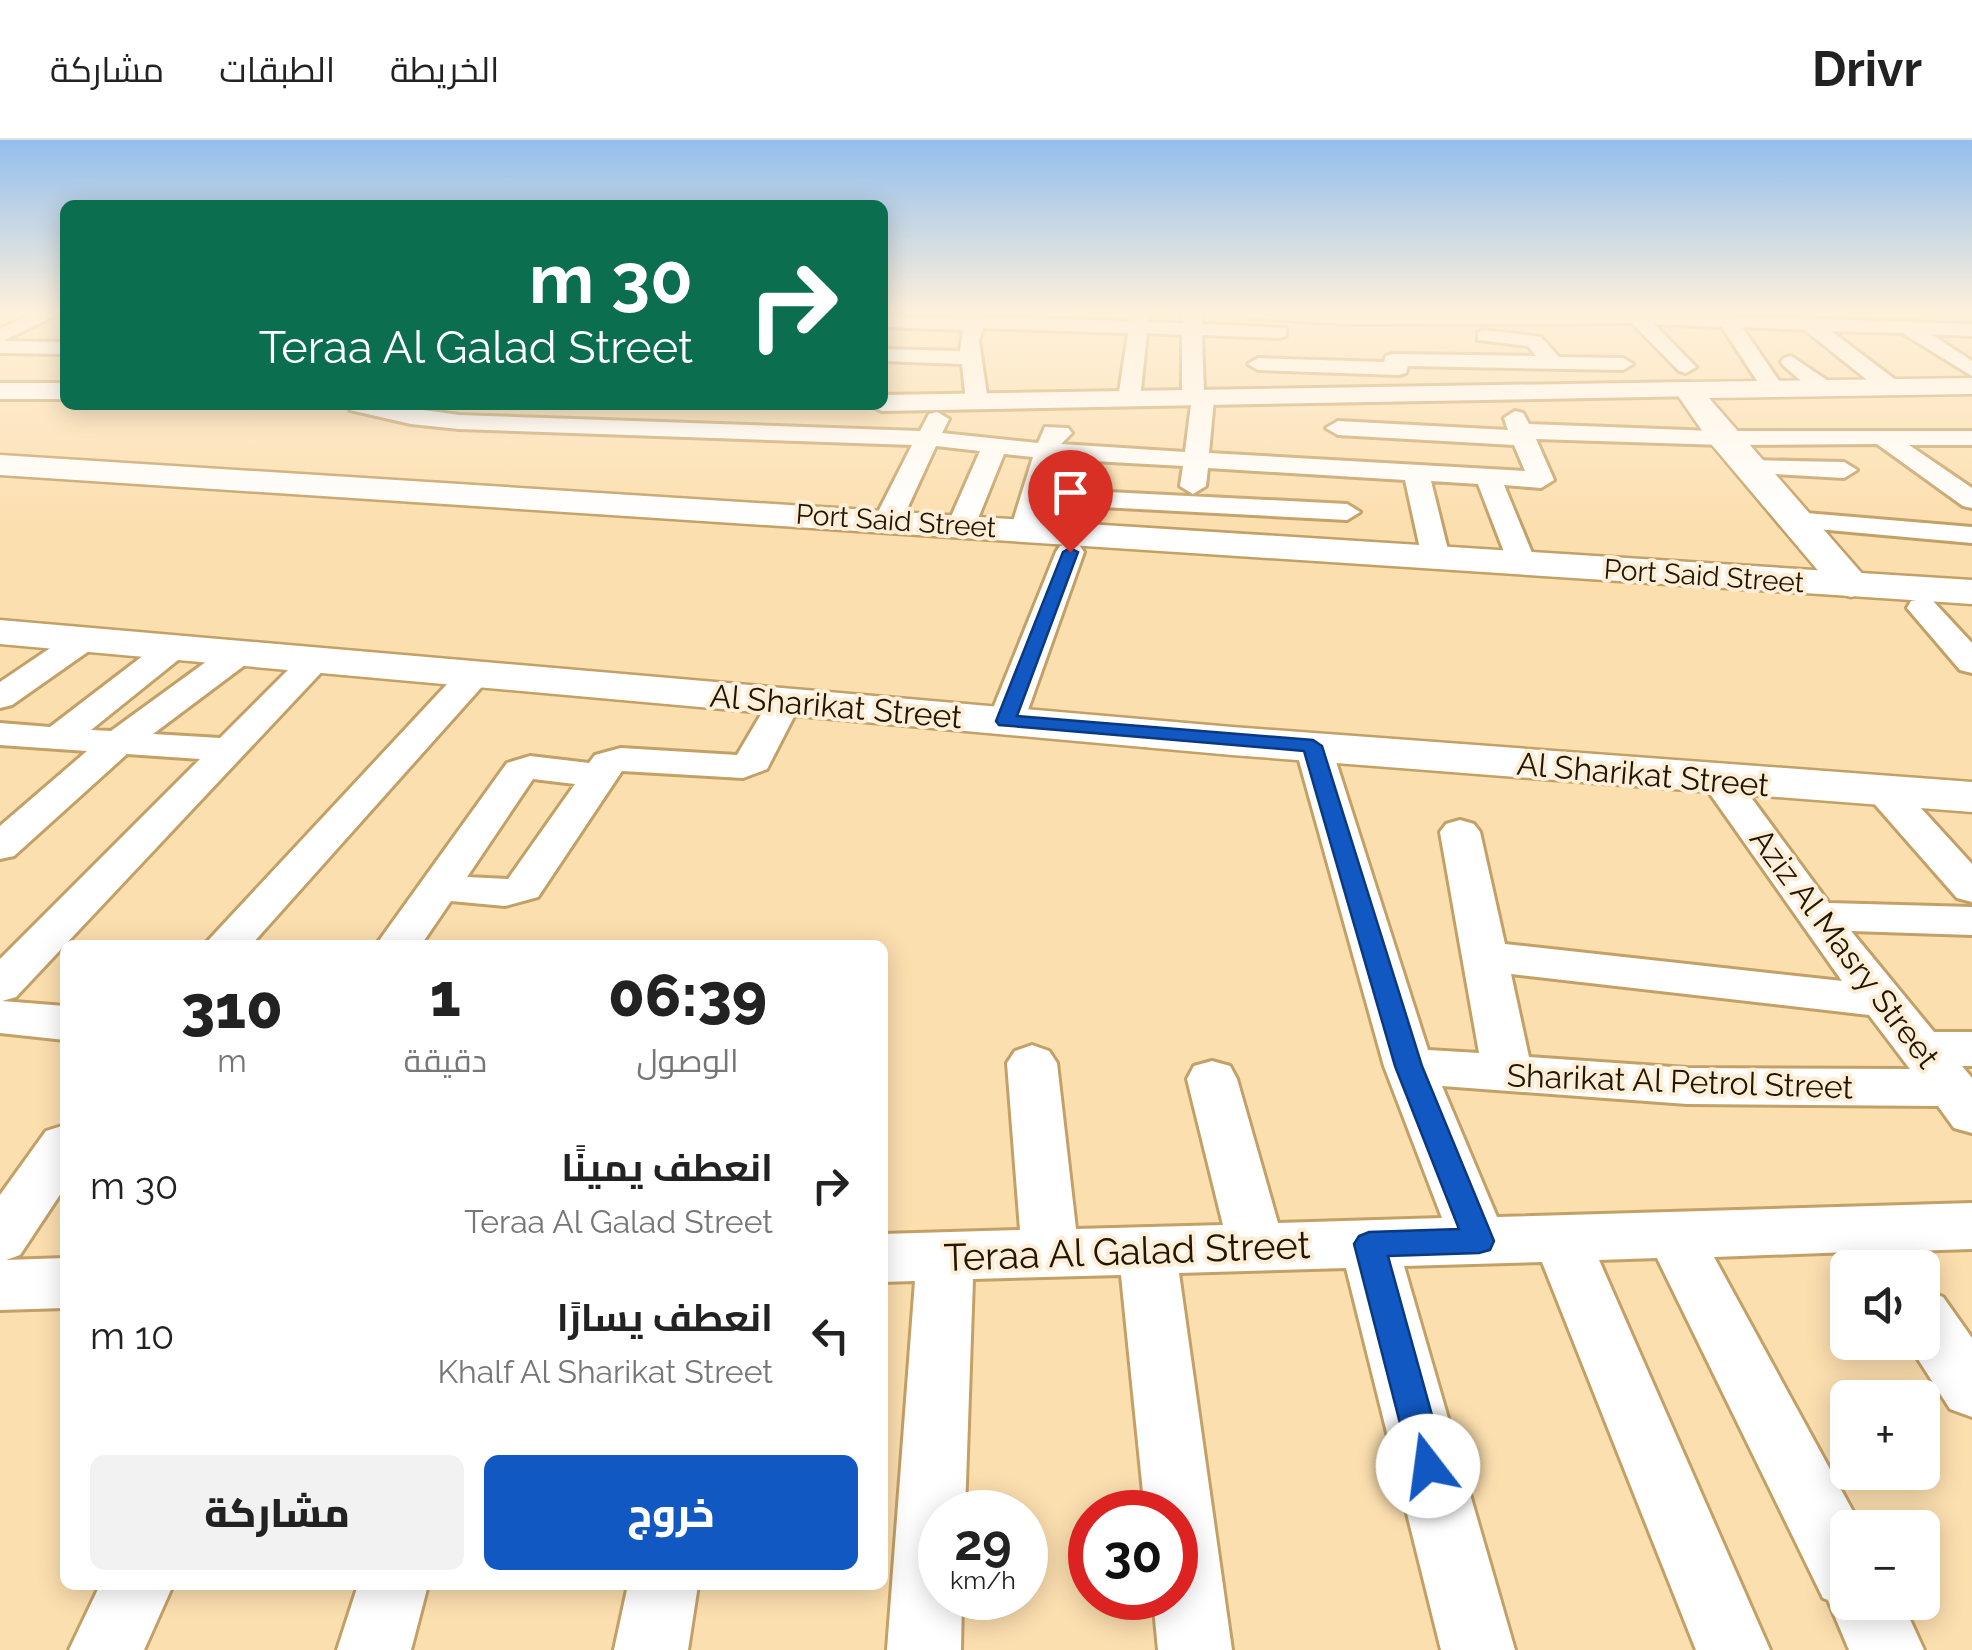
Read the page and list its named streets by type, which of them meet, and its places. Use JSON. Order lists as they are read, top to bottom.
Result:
{
  "streets": {
    "main road": ["Port Said Street", "Al Sharikat Street"],
    "street": ["Aziz Al Masry Street", "Sharikat Al Petrol Street", "Teraa Al Galad Street"]
  },
  "crossings": [
    ["Al Sharikat Street", "Aziz Al Masry Street"],
    ["Aziz Al Masry Street", "Sharikat Al Petrol Street"]
  ],
  "page": {
    "header": "Drivr",
    "nav": ["الخريطة", "الطبقات", "مشاركة"],
    "turn": ["30 m", "Teraa Al Galad Street"],
    "eta": [
      "06:39",
      "الوصول",
      "1",
      "دقيقة",
      "310",
      "m"
    ],
    "list": [
      {
        "name": "انعطف يمينًا",
        "note": "Teraa Al Galad Street",
        "value": "30 m"
      },
      {
        "name": "انعطف يسارًا",
        "note": "Khalf Al Sharikat Street",
        "value": "10 m"
      }
    ],
    "map_buttons": ["+", "−"],
    "buttons": ["خروج", "مشاركة"],
    "speed": "29 km/h",
    "limit": "30"
  }
}
